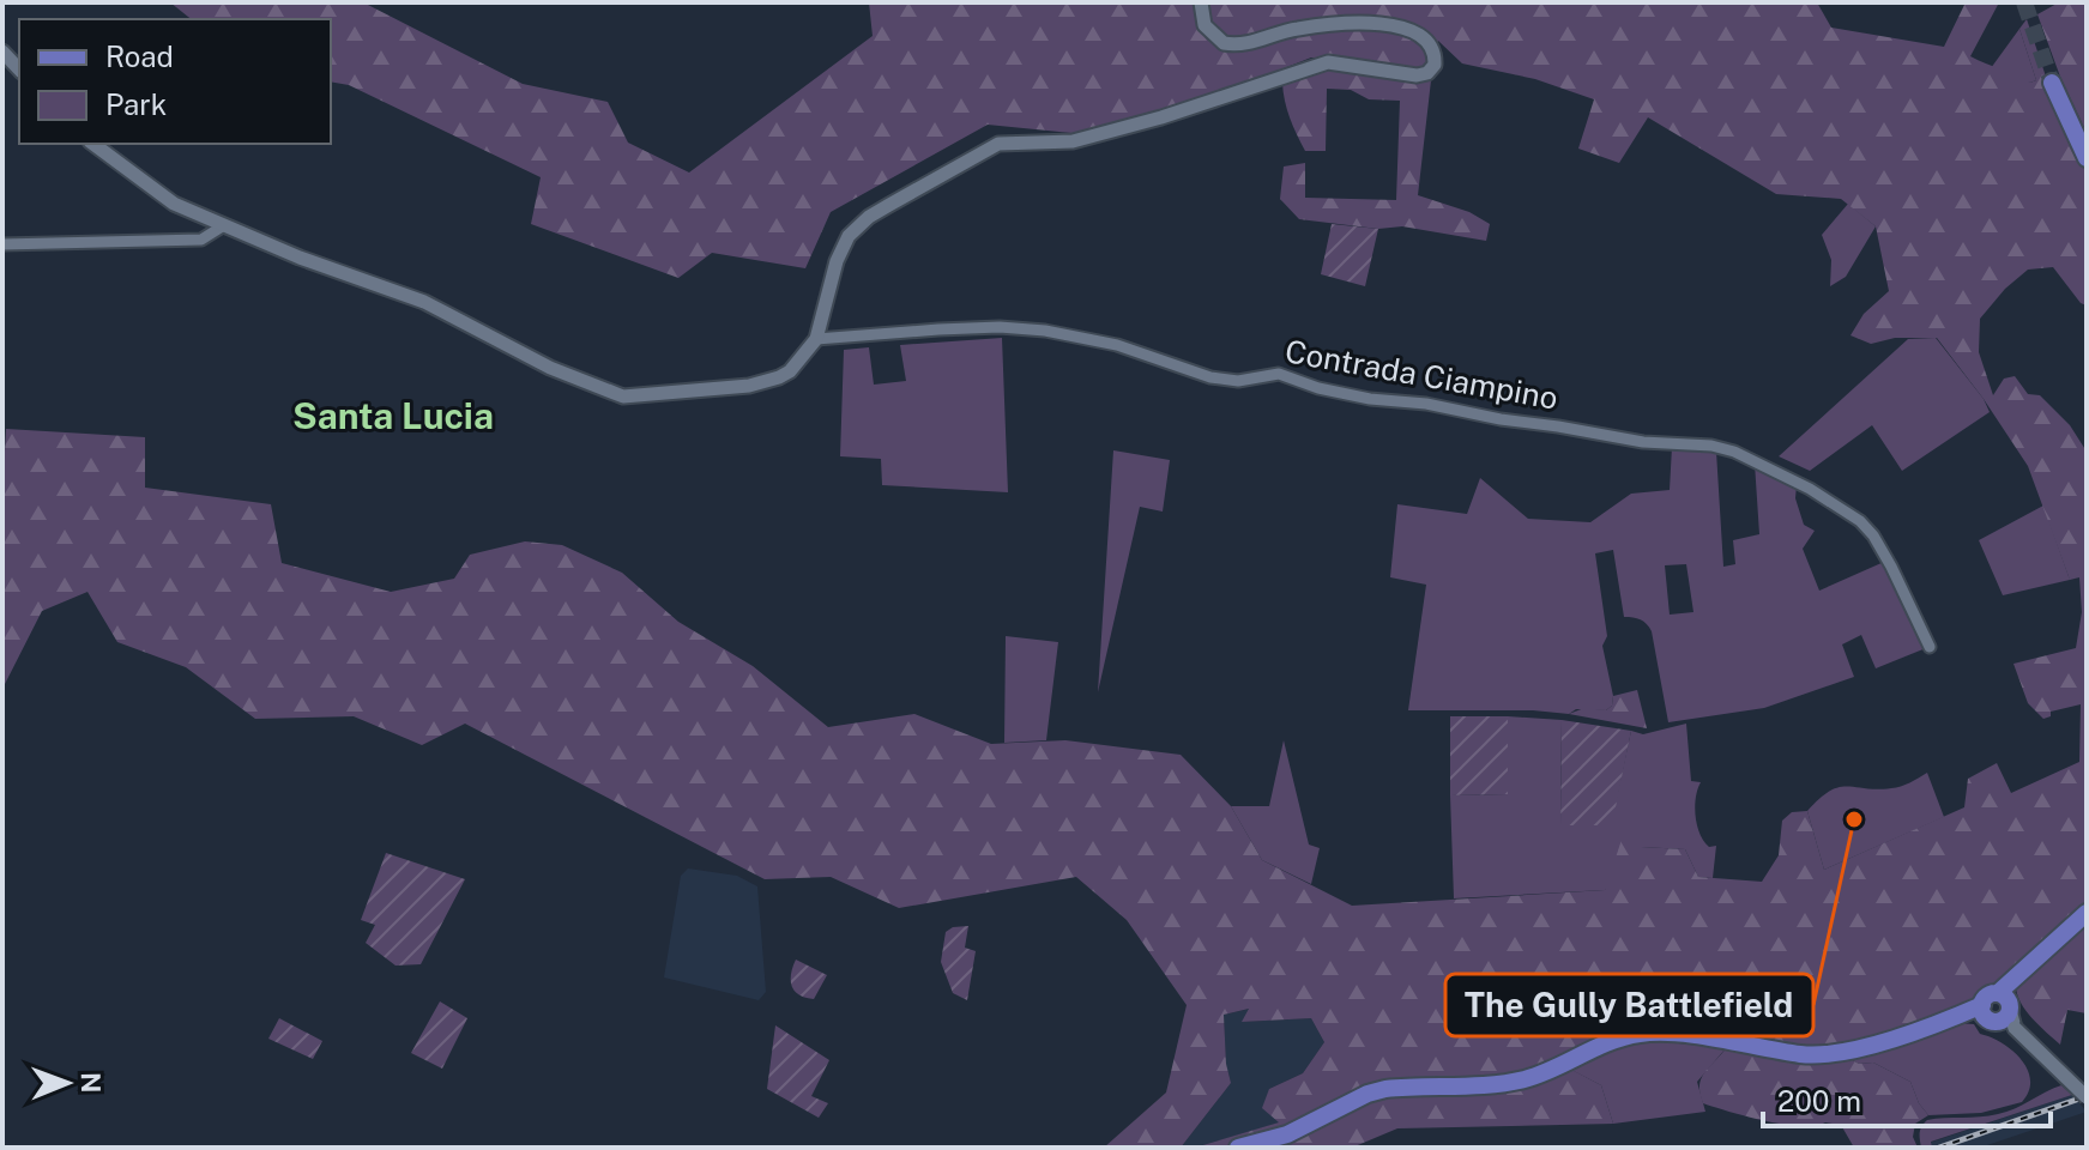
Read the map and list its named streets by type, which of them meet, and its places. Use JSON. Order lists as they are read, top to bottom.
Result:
{
  "streets": {
    "street": ["Contrada Ciampino"]
  },
  "districts": ["Santa Lucia"],
  "places": ["The Gully Battlefield"],
  "legend": ["Road", "Park"],
  "scale_bar": "200 m",
  "north": "right"
}
